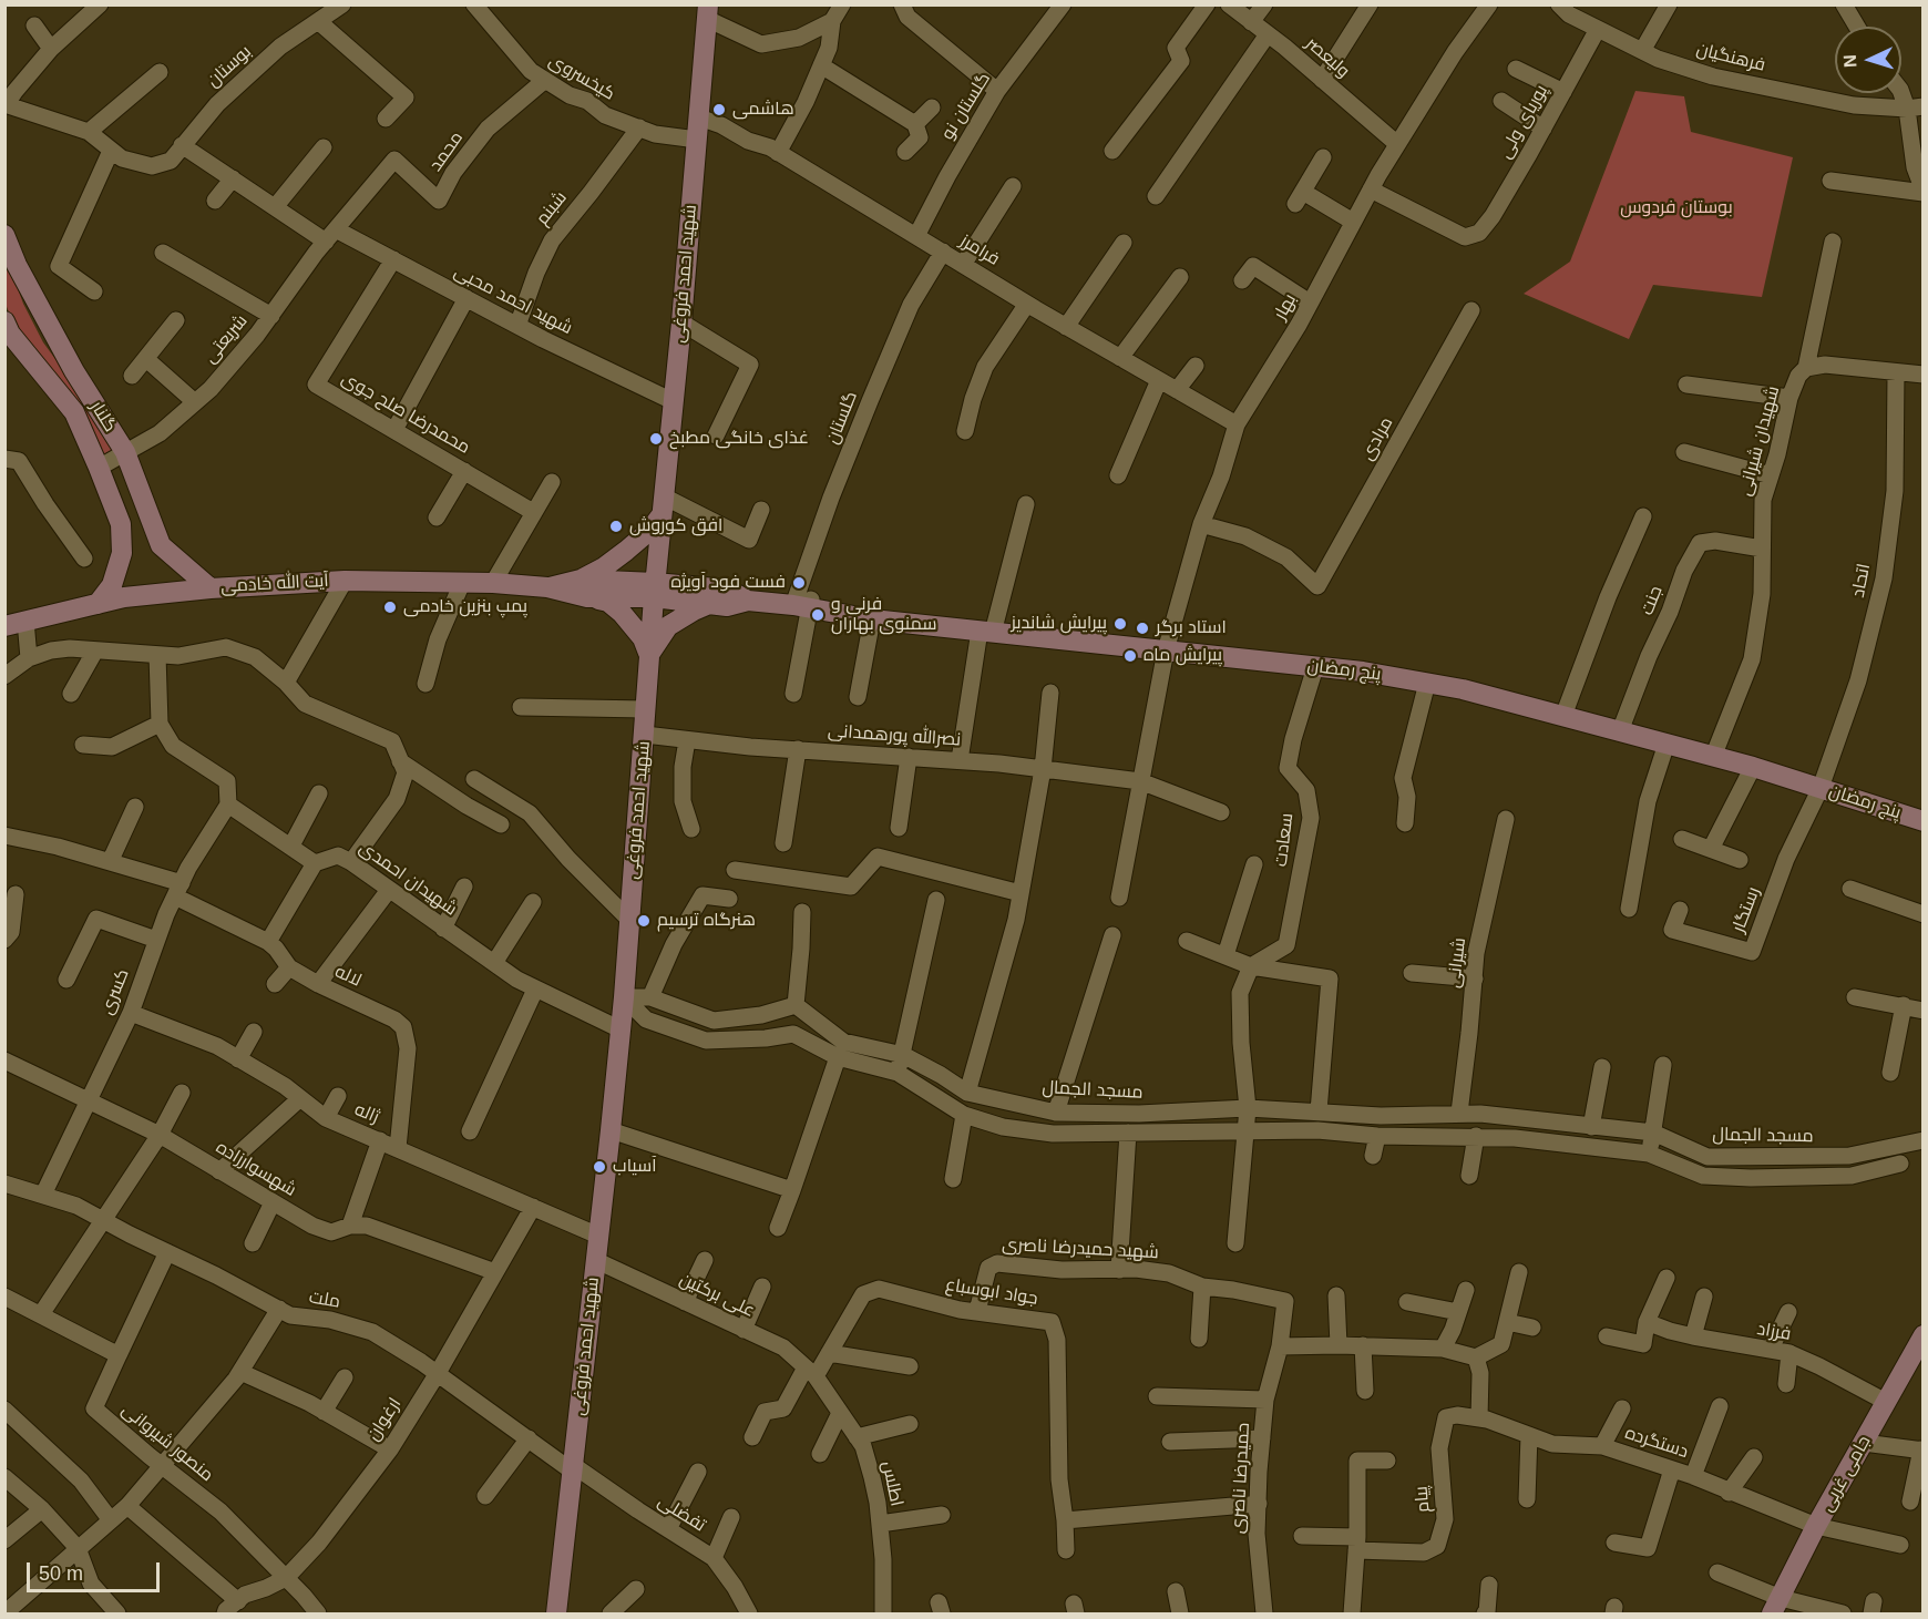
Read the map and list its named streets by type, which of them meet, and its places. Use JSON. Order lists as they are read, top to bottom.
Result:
{
  "streets": {
    "main road": [
      "شهید احمد فروغی",
      "گلنار",
      "آیت الله خادمی",
      "پنج رمضان",
      "جامی غربی"
    ],
    "street": [
      "ولیعصر",
      "فرهنگیان",
      "بوستان",
      "کیخسروی",
      "گلستان نو",
      "پوریای ولی",
      "محمد",
      "شبنم",
      "فرامرز",
      "شهید احمد محبی",
      "بهار",
      "شریعتی",
      "محمدرضا صلح جوی",
      "گلستان",
      "مرادی",
      "شهیدان شیرانی",
      "اتحاد",
      "جنت",
      "نصرالله پورهمدانی",
      "سعادت",
      "شهیدان احمدی",
      "رستگار",
      "شیرانی",
      "لاله",
      "کسری",
      "مسجد الجمال",
      "ژاله",
      "شهسوارزاده",
      "شهید حمیدرضا ناصری",
      "جواد ابوسباع",
      "علی برکتین",
      "ملت",
      "فرزاد",
      "ارغوان",
      "منصور شیروانی",
      "دستگرده",
      "حمیدرضا ناصری",
      "اطلس",
      "پیام",
      "تفضلی"
    ]
  },
  "crossings": [
    ["ولیعصر", "بهار"],
    ["فرهنگیان", "پوریای ولی"],
    ["بوستان", "شهید احمد محبی"],
    ["کیخسروی", "محمد"],
    ["کیخسروی", "شبنم"],
    ["کیخسروی", "شهید احمد فروغی"],
    ["گلستان نو", "فرامرز"],
    ["پوریای ولی", "بهار"],
    ["محمد", "شهید احمد محبی"],
    ["محمد", "شریعتی"],
    ["شبنم", "شهید احمد محبی"],
    ["فرامرز", "شهید احمد فروغی"],
    ["فرامرز", "بهار"],
    ["فرامرز", "گلستان"],
    ["شهید احمد فروغی", "شهید احمد محبی"],
    ["شهید احمد فروغی", "آیت الله خادمی"],
    ["شهید احمد فروغی", "پنج رمضان"],
    ["شهید احمد فروغی", "نصرالله پورهمدانی"],
    ["شهید احمد فروغی", "شهیدان احمدی"],
    ["شهید احمد فروغی", "ژاله"],
    ["شهید احمد فروغی", "علی برکتین"],
    ["شهید احمد فروغی", "ملت"],
    ["شهید احمد فروغی", "تفضلی"],
    ["شهید احمد محبی", "شریعتی"],
    ["شهید احمد محبی", "محمدرضا صلح جوی"],
    ["بهار", "مرادی"],
    ["بهار", "پنج رمضان"],
    ["بهار", "نصرالله پورهمدانی"],
    ["شریعتی", "گلنار"],
    ["گلنار", "آیت الله خادمی"],
    ["گلستان", "پنج رمضان"],
    ["شهیدان شیرانی", "جنت"],
    ["شهیدان شیرانی", "پنج رمضان"],
    ["اتحاد", "پنج رمضان"],
    ["اتحاد", "رستگار"],
    ["آیت الله خادمی", "پنج رمضان"],
    ["جنت", "پنج رمضان"],
    ["پنج رمضان", "سعادت"],
    ["پنج رمضان", "رستگار"],
    ["شیرانی", "مسجد الجمال"],
    ["لاله", "کسری"],
    ["لاله", "ژاله"],
    ["کسری", "ژاله"],
    ["کسری", "شهسوارزاده"],
    ["کسری", "ملت"],
    ["ژاله", "ارغوان"],
    ["شهسوارزاده", "ارغوان"],
    ["شهید حمیدرضا ناصری", "جواد ابوسباع"],
    ["شهید حمیدرضا ناصری", "حمیدرضا ناصری"],
    ["جواد ابوسباع", "علی برکتین"],
    ["جواد ابوسباع", "اطلس"],
    ["علی برکتین", "اطلس"],
    ["ملت", "ارغوان"],
    ["ملت", "تفضلی"],
    ["فرزاد", "جامی غربی"],
    ["ارغوان", "منصور شیروانی"],
    ["دستگرده", "جامی غربی"],
    ["دستگرده", "پیام"]
  ],
  "parks": ["بوستان فردوس"],
  "places": [
    "هاشمی",
    "غذای خانگی مطبخ",
    "افق کوروش",
    "فست فود آویژه",
    "پمپ بنزین خادمی",
    "فرنی و سمنوی بهاران",
    "پیرایش شاندیز",
    "استاد برگر",
    "پیرایش ماه",
    "هنرگاه ترسیم",
    "آسیاب"
  ],
  "scale_bar": "50 m",
  "north": "left"
}
